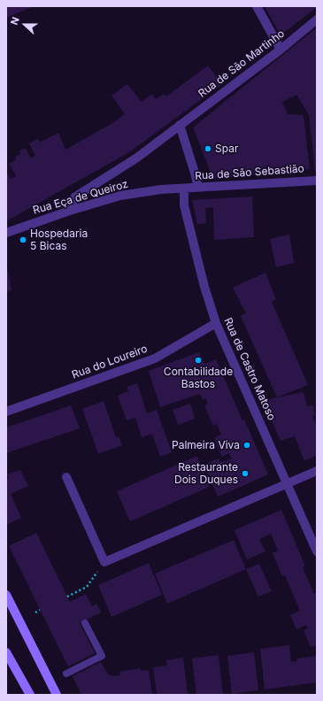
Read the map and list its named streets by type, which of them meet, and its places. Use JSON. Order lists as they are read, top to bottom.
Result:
{
  "streets": {
    "street": [
      "Rua de São Martinho",
      "Rua de São Sebastião",
      "Rua Eça de Queiroz",
      "Rua do Loureiro",
      "Rua de Castro Matoso"
    ]
  },
  "crossings": [
    ["Rua de São Martinho", "Rua Eça de Queiroz"],
    ["Rua de São Sebastião", "Rua Eça de Queiroz"],
    ["Rua de São Sebastião", "Rua de Castro Matoso"],
    ["Rua Eça de Queiroz", "Rua de Castro Matoso"],
    ["Rua do Loureiro", "Rua de Castro Matoso"]
  ],
  "places": [
    "Spar",
    "Hospedaria 5 Bicas",
    "Contabilidade Bastos",
    "Palmeira Viva",
    "Restaurante Dois Duques"
  ],
  "north": "left"
}
